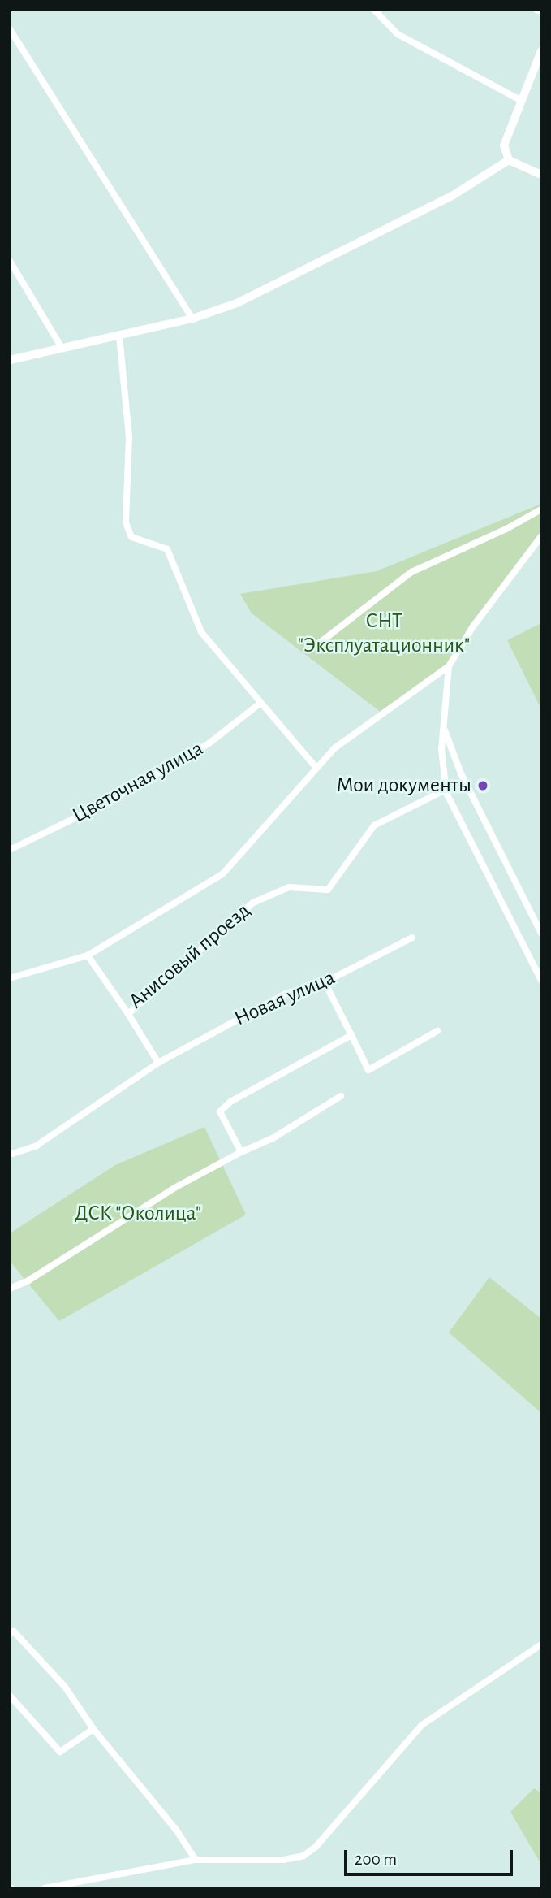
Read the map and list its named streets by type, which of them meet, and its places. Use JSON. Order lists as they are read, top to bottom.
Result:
{
  "streets": {
    "street": ["Цветочная улица", "Анисовый проезд", "Новая улица"]
  },
  "parks": ["СНТ \"Эксплуатационник\"", "ДСК \"Околица\""],
  "places": ["Мои документы"],
  "scale_bar": "200 m"
}
